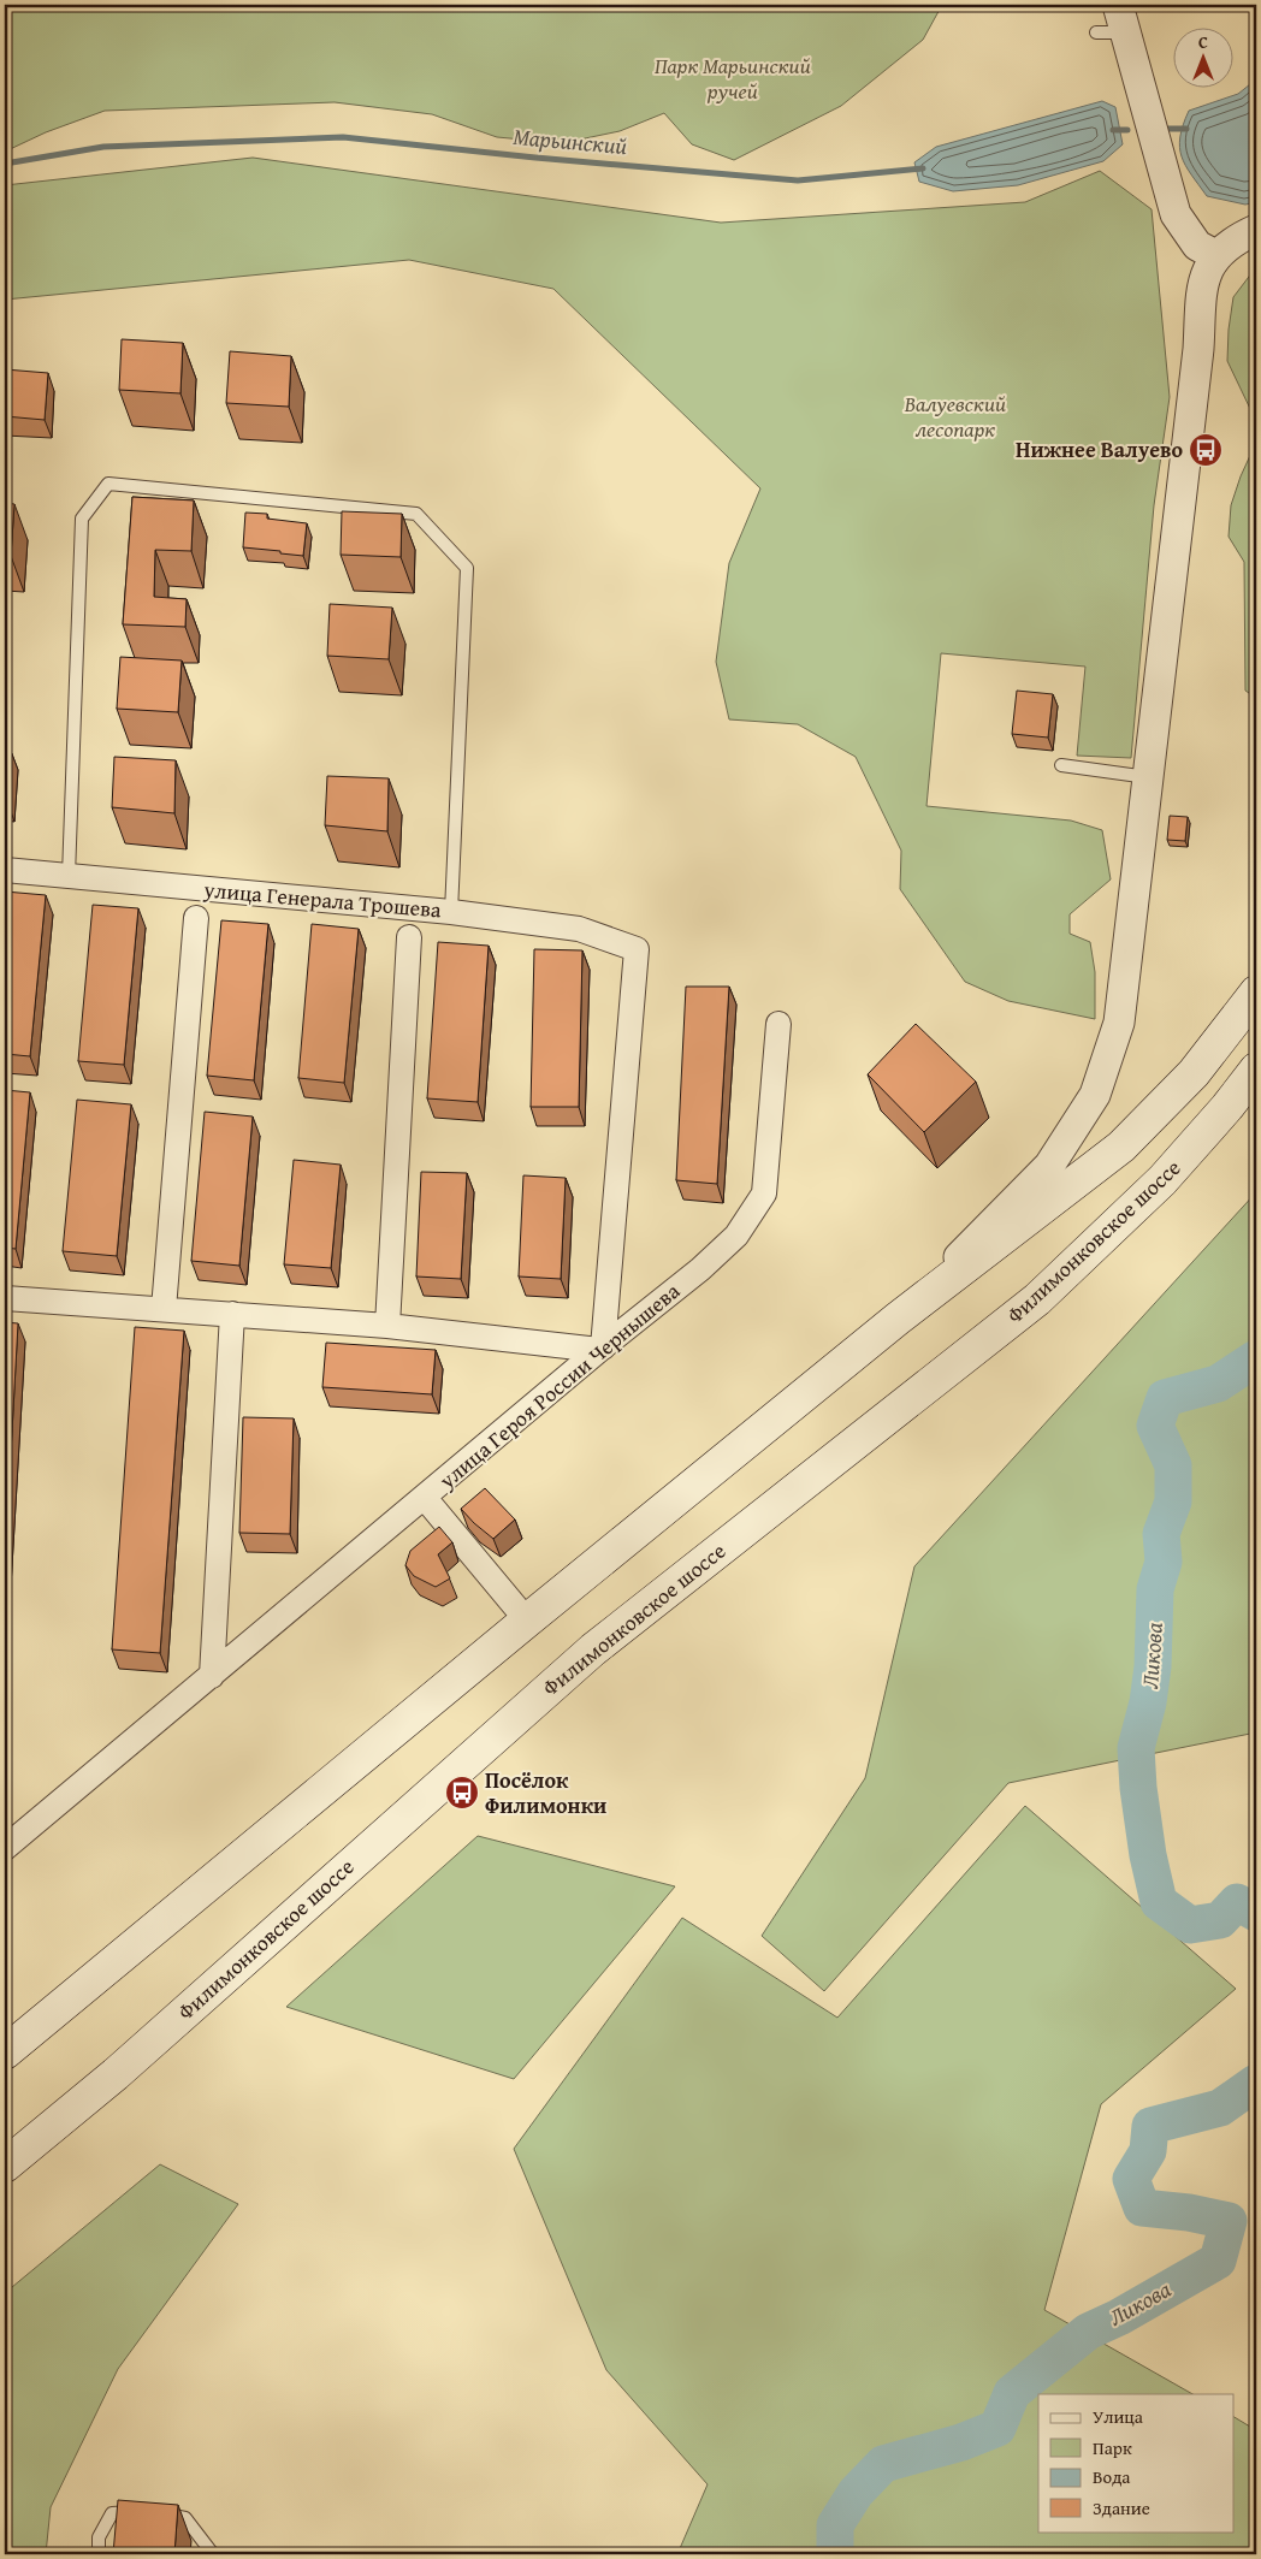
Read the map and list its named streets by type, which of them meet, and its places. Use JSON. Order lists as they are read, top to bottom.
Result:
{
  "streets": {
    "main road": ["Филимонковское шоссе"],
    "street": ["улица Генерала Трошева", "улица Героя России Чернышева"]
  },
  "crossings": [
    ["улица Генерала Трошева", "улица Героя России Чернышева"]
  ],
  "water": ["Марьинский", "Ликова"],
  "parks": ["Парк Марьинский ручей", "Валуевский лесопарк"],
  "places": {
    "bus stop": ["Нижнее Валуево", "Посёлок Филимонки"]
  },
  "legend": [
    "Улица",
    "Парк",
    "Вода",
    "Здание"
  ],
  "north": "top"
}
